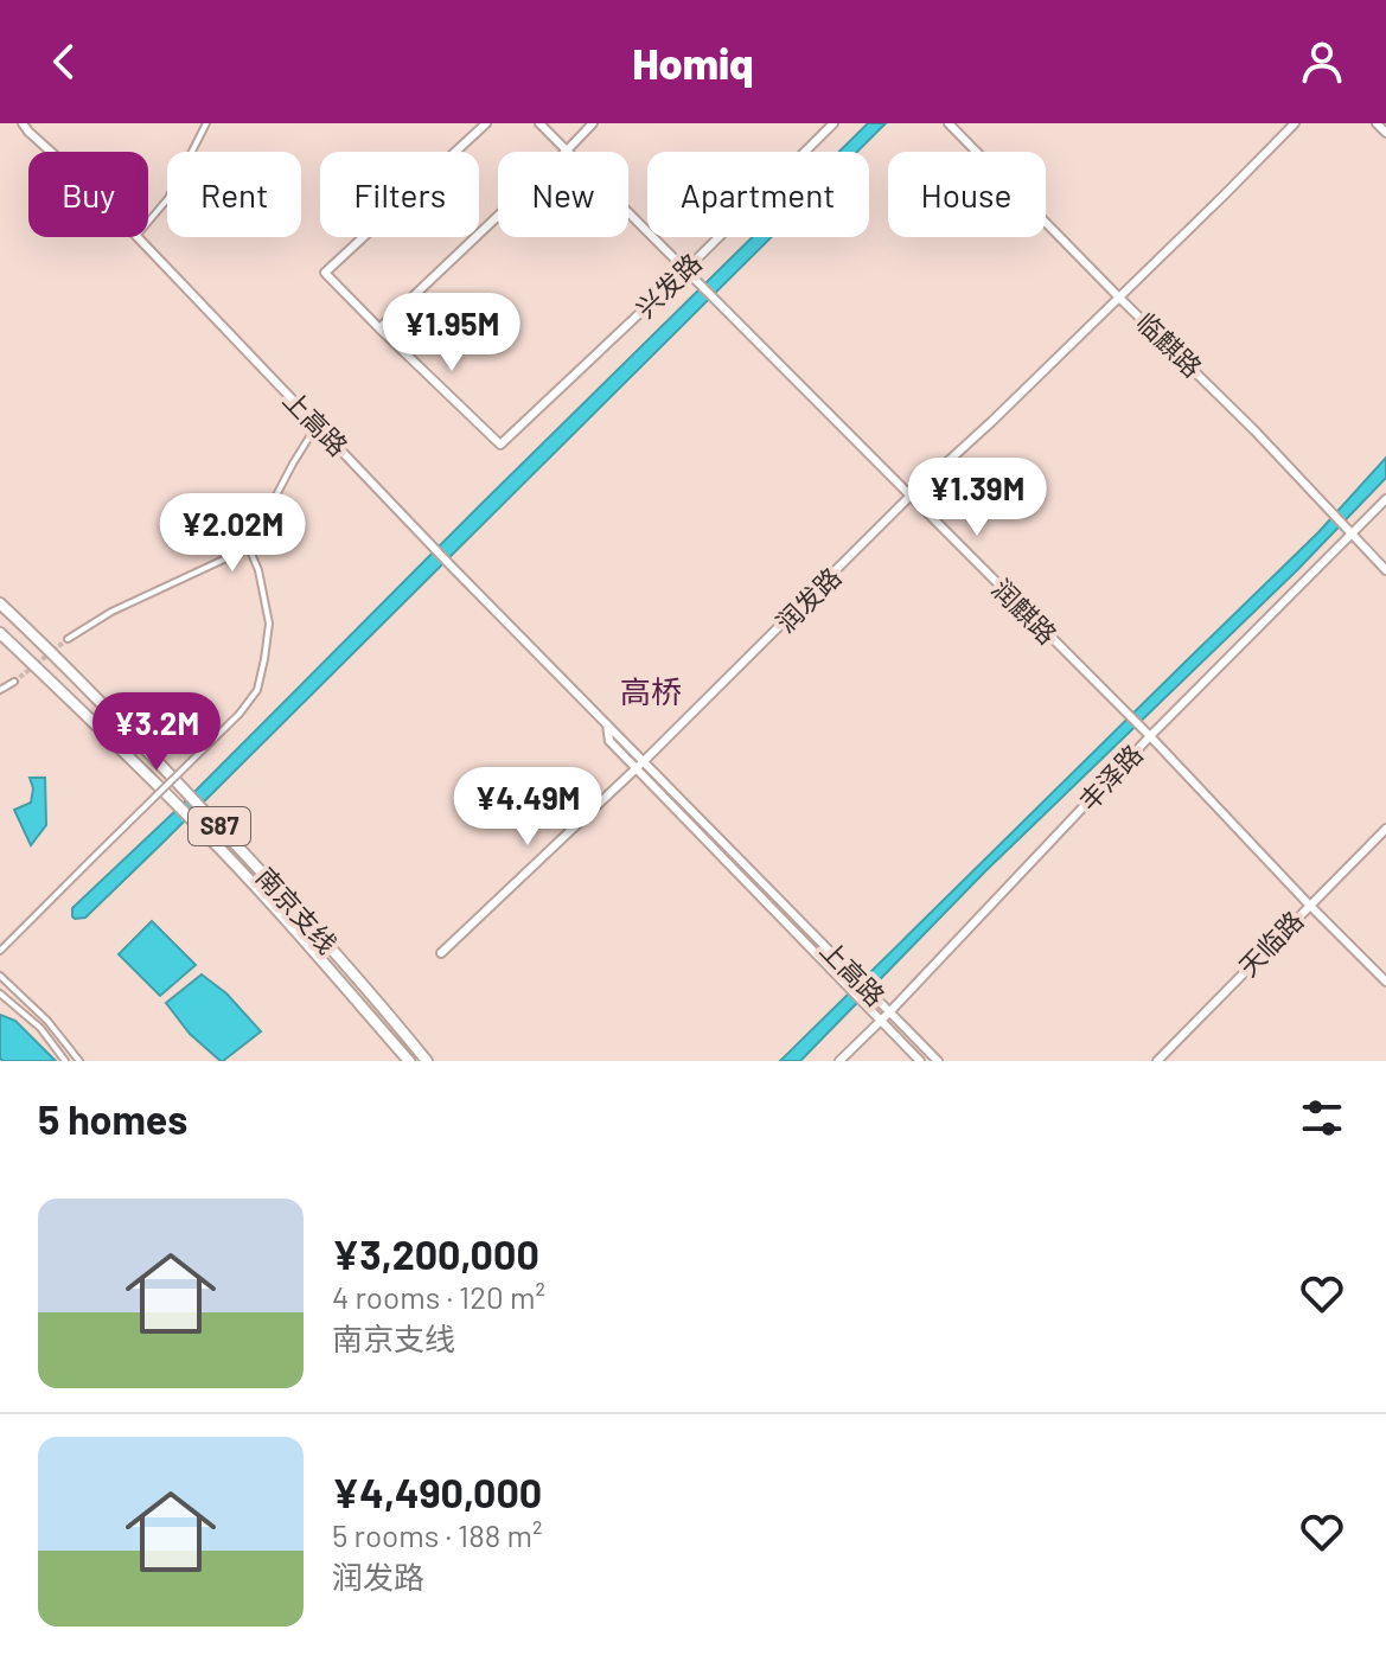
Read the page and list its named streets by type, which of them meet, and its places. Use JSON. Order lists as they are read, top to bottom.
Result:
{
  "streets": {
    "highway": ["S87", "南京支线"],
    "street": [
      "兴发路",
      "临麒路",
      "上高路",
      "润发路",
      "润麒路",
      "丰泽路",
      "天临路"
    ]
  },
  "crossings": [
    ["兴发路", "润麒路"],
    ["临麒路", "润发路"],
    ["临麒路", "丰泽路"],
    ["上高路", "润发路"],
    ["上高路", "丰泽路"],
    ["润发路", "润麒路"],
    ["润麒路", "丰泽路"],
    ["润麒路", "天临路"]
  ],
  "districts": ["高桥"],
  "page": {
    "header": "Homiq",
    "chip": [
      "Buy",
      "Rent",
      "Filters",
      "New",
      "Apartment",
      "House"
    ],
    "price": [
      "¥1.95M",
      "¥1.39M",
      "¥2.02M",
      "¥3.2M",
      "¥4.49M"
    ],
    "heading": "5 homes",
    "list": [
      {
        "name": "¥3,200,000",
        "note": "4 rooms · 120 m² · 南京支线"
      },
      {
        "name": "¥4,490,000",
        "note": "5 rooms · 188 m² · 润发路"
      }
    ]
  }
}
